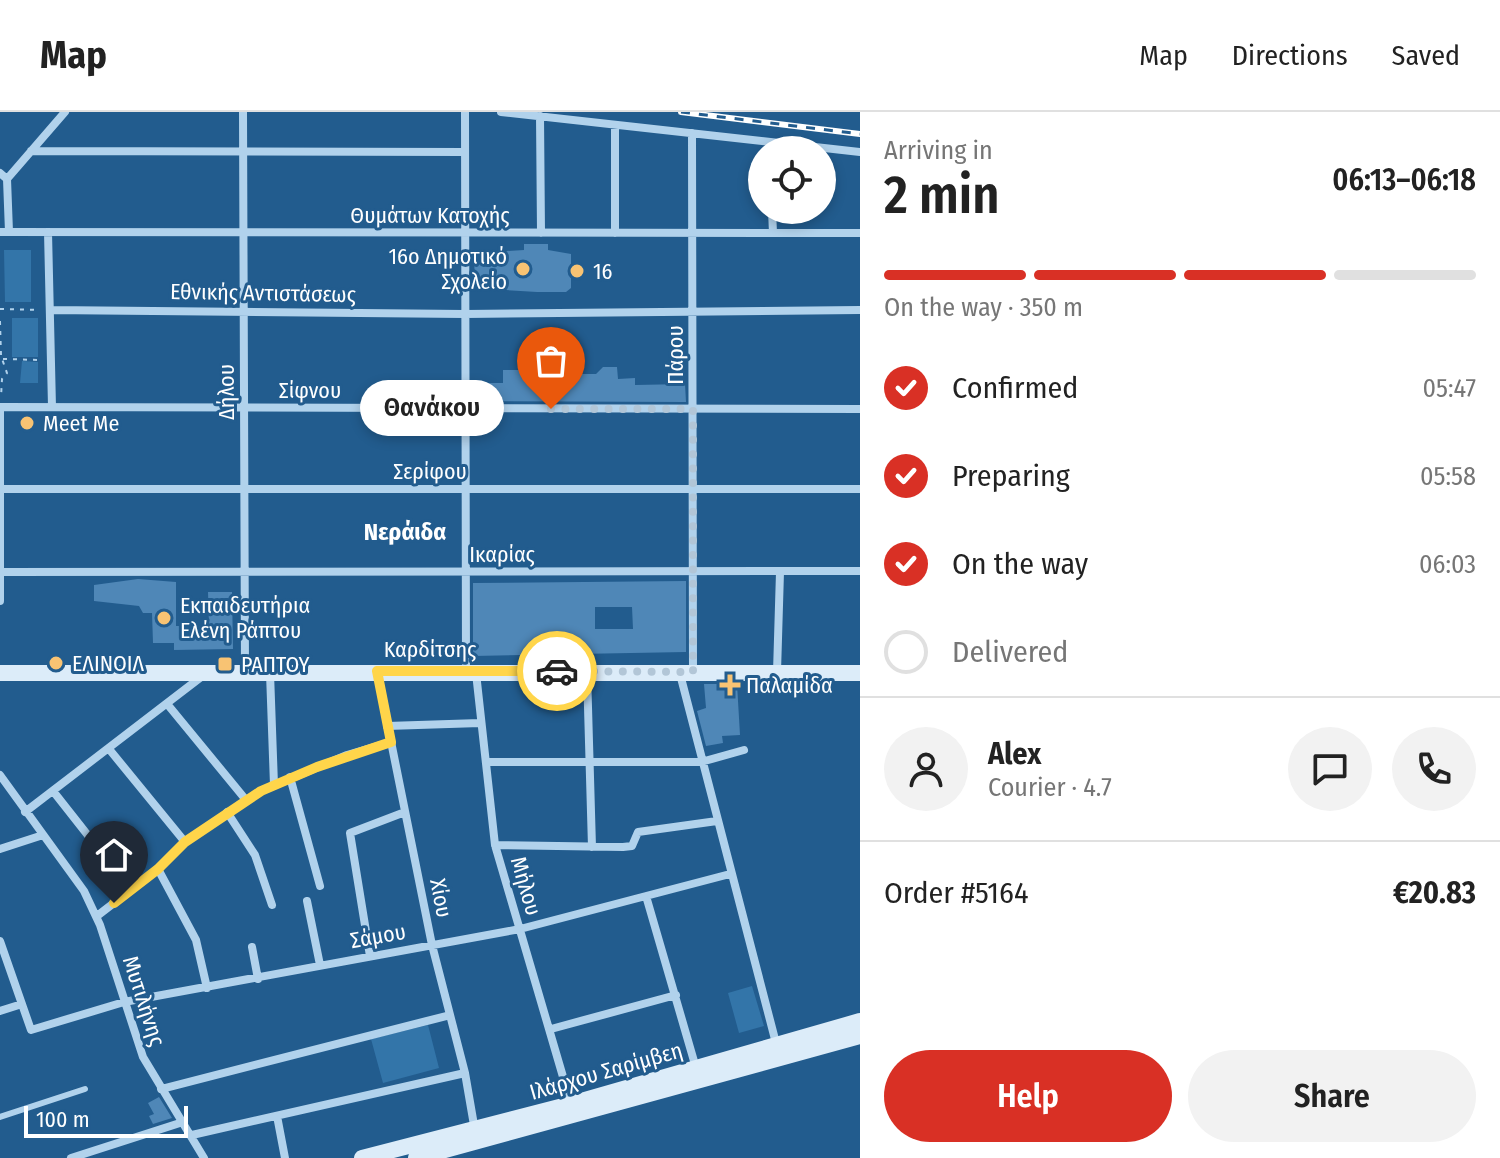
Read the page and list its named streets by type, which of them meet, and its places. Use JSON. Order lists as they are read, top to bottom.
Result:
{
  "streets": {
    "main road": ["Καρδίτσης", "Ιλάρχου Σαρίμβεη"],
    "street": [
      "Θυμάτων Κατοχής",
      "Εθνικής Αντιστάσεως",
      "Πάρου",
      "Σίφνου",
      "Δήλου",
      "Σερίφου",
      "Ικαρίας",
      "Μήλου",
      "Χίου",
      "Σάμου",
      "Μυτιλήνης"
    ]
  },
  "crossings": [
    ["Θυμάτων Κατοχής", "Πάρου"],
    ["Θυμάτων Κατοχής", "Δήλου"],
    ["Θυμάτων Κατοχής", "Μήλου"],
    ["Εθνικής Αντιστάσεως", "Πάρου"],
    ["Εθνικής Αντιστάσεως", "Δήλου"],
    ["Εθνικής Αντιστάσεως", "Μήλου"],
    ["Πάρου", "Σίφνου"],
    ["Πάρου", "Σερίφου"],
    ["Πάρου", "Ικαρίας"],
    ["Πάρου", "Καρδίτσης"],
    ["Πάρου", "Σάμου"],
    ["Πάρου", "Ιλάρχου Σαρίμβεη"],
    ["Σίφνου", "Δήλου"],
    ["Σίφνου", "Μήλου"],
    ["Δήλου", "Σερίφου"],
    ["Δήλου", "Ικαρίας"],
    ["Δήλου", "Καρδίτσης"],
    ["Σερίφου", "Μήλου"],
    ["Ικαρίας", "Μήλου"],
    ["Καρδίτσης", "Μήλου"],
    ["Καρδίτσης", "Χίου"],
    ["Μήλου", "Σάμου"],
    ["Μήλου", "Ιλάρχου Σαρίμβεη"],
    ["Χίου", "Σάμου"],
    ["Χίου", "Ιλάρχου Σαρίμβεη"],
    ["Σάμου", "Μυτιλήνης"]
  ],
  "districts": ["Νεράιδα"],
  "places": {
    "other": [
      "16o Δημοτικό Σχολείο",
      "16",
      "Θανάκου",
      "Meet Me",
      "Εκπαιδευτήρια Ελένη Ράπτου",
      "ΕΛΙΝΟΙΛ"
    ],
    "transit": ["ΡΑΠΤΟΥ"],
    "health": ["Παλαμίδα"]
  },
  "scale_bar": "100 m",
  "page": {
    "header": "Map",
    "nav": ["Map", "Directions", "Saved"],
    "heading": ["2 min", "Arriving in", "06:13–06:18"],
    "panel": [
      "Alex",
      "Courier · 4.7",
      "Order #5164",
      "€20.83"
    ],
    "bar": "On the way · 350 m",
    "list": [
      ["Confirmed", "05:47"],
      ["Preparing", "05:58"],
      ["On the way", "06:03"],
      "Delivered"
    ],
    "bubble": "Θανάκου",
    "buttons": ["Help", "Share"],
    "scale": "100 m"
  }
}
